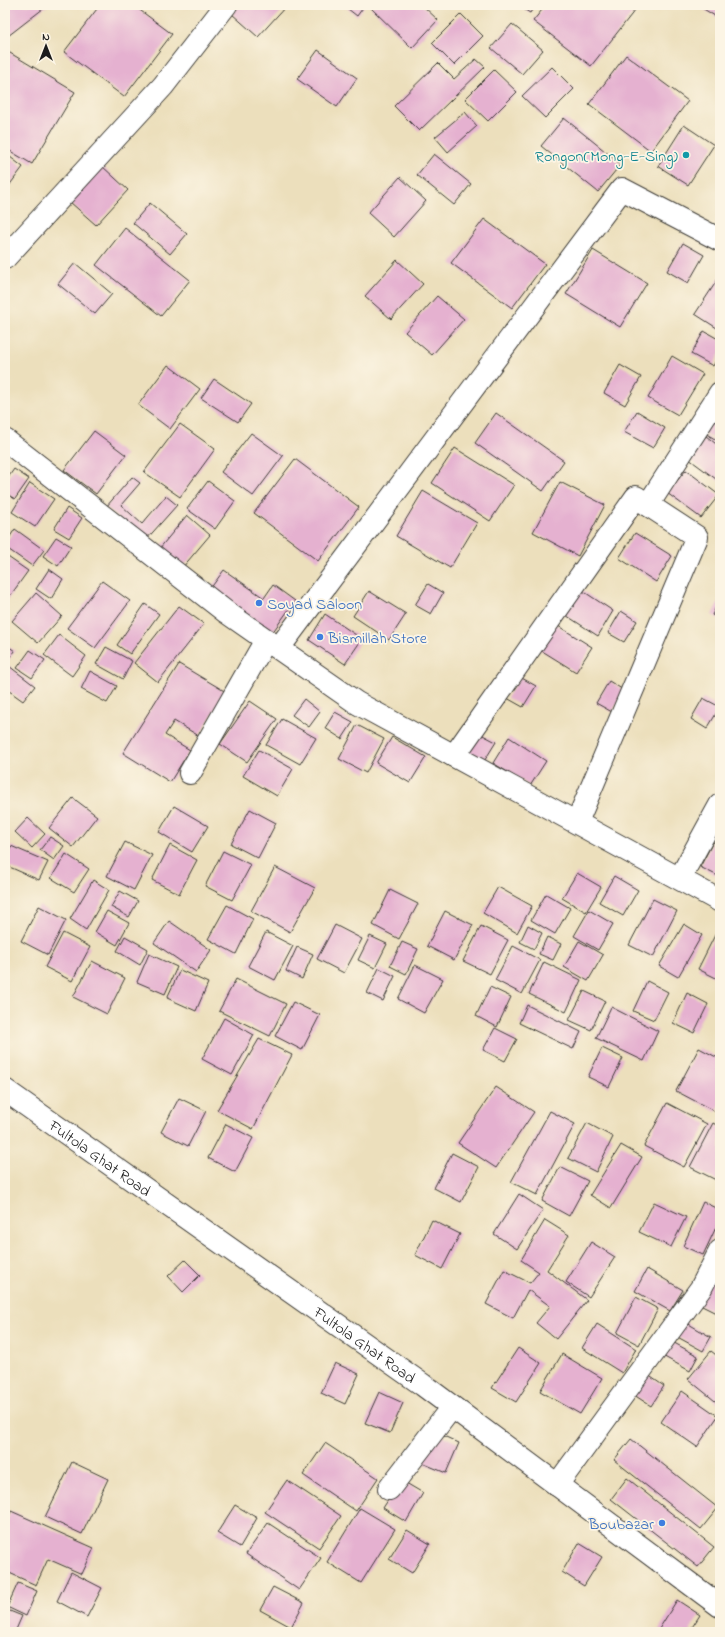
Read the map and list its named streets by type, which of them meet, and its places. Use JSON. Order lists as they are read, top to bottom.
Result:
{
  "streets": {
    "street": ["Fultola Ghat Road"]
  },
  "places": [
    "Rongon(Mong-E-Sing)",
    "Soyad Saloon",
    "Bismillah Store",
    "Boubazar"
  ],
  "north": "top"
}
